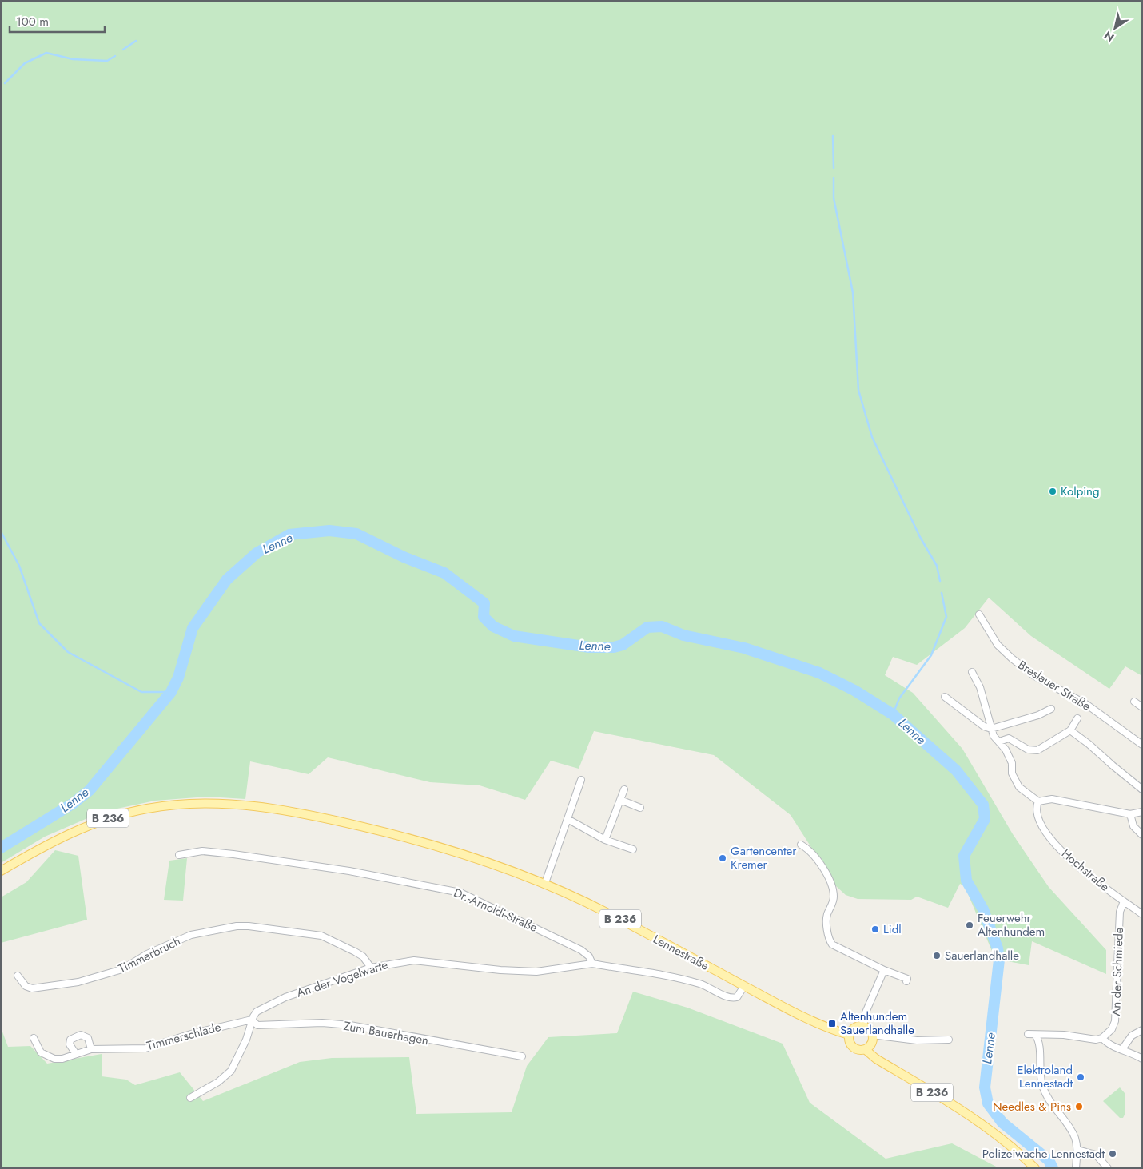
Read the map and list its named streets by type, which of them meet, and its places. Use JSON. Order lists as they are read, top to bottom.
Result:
{
  "streets": {
    "main road": ["B 236", "Lennestraße"],
    "street": [
      "Breslauer Straße",
      "Hochstraße",
      "Dr.-Arnoldi-Straße",
      "Timmerbruch",
      "An der Schmiede",
      "An der Vogelwarte",
      "Zum Bauerhagen",
      "Timmerschlade"
    ]
  },
  "crossings": [
    ["B 236", "Lennestraße"],
    ["Hochstraße", "An der Schmiede"],
    ["Dr.-Arnoldi-Straße", "An der Vogelwarte"],
    ["Timmerbruch", "An der Vogelwarte"],
    ["An der Vogelwarte", "Zum Bauerhagen"],
    ["An der Vogelwarte", "Timmerschlade"],
    ["Zum Bauerhagen", "Timmerschlade"]
  ],
  "water": ["Lenne"],
  "places": {
    "other": [
      "Kolping",
      "Gartencenter Kremer",
      "Feuerwehr Altenhundem",
      "Lidl",
      "Sauerlandhalle",
      "Elektroland Lennestadt",
      "Needles & Pins",
      "Polizeiwache Lennestadt"
    ],
    "transit": ["Altenhundem Sauerlandhalle"]
  },
  "scale_bar": "100 m",
  "north": "bottom left"
}
